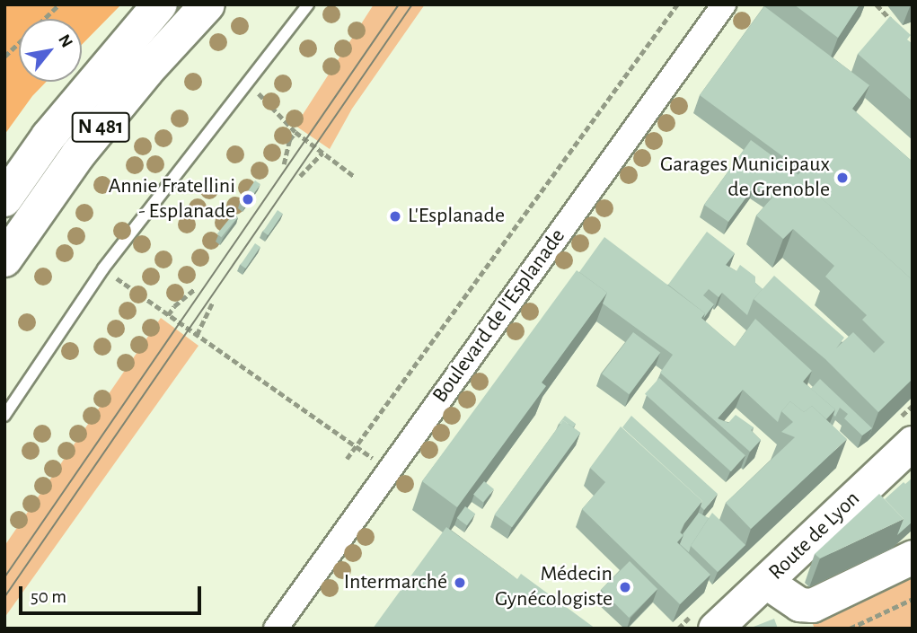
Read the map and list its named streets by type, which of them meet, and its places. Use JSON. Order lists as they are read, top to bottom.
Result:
{
  "streets": {
    "highway": ["N 481"],
    "street": ["Boulevard de l'Esplanade", "Route de Lyon"]
  },
  "places": [
    "Garages Municipaux de Grenoble",
    "Annie Fratellini - Esplanade",
    "L'Esplanade",
    "Intermarché",
    "Médecin Gynécologiste"
  ],
  "scale_bar": "50 m",
  "north": "top right"
}
